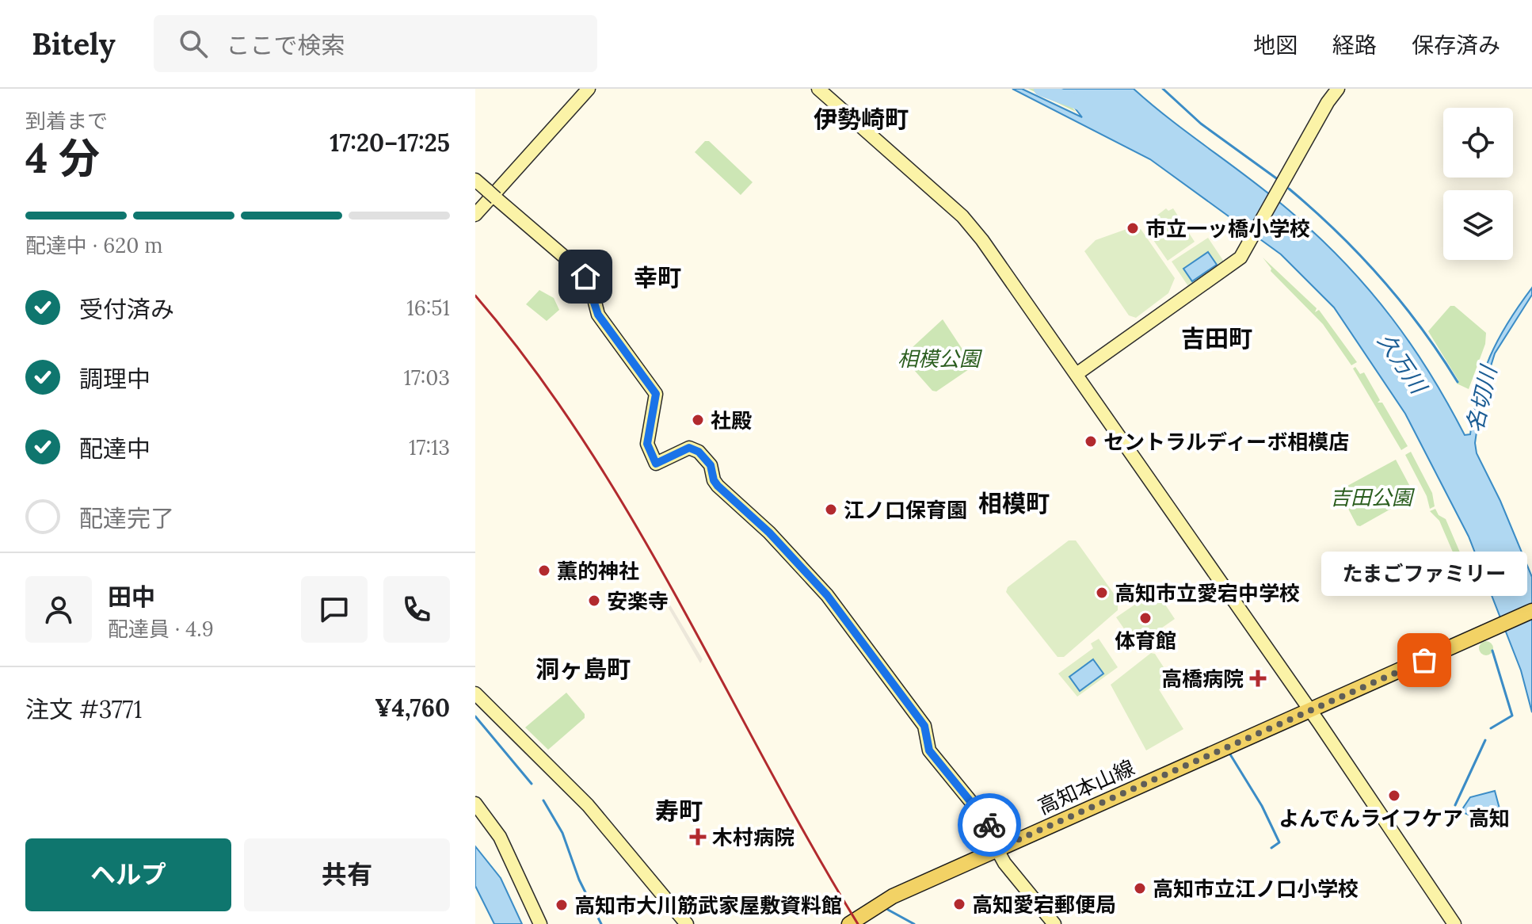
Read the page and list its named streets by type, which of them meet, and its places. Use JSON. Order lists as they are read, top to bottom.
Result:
{
  "streets": {
    "main road": ["高知本山線"]
  },
  "districts": [
    "伊勢崎町",
    "幸町",
    "吉田町",
    "相模町",
    "洞ヶ島町",
    "寿町"
  ],
  "water": ["久万川", "名切川"],
  "parks": ["相模公園", "吉田公園"],
  "places": {
    "other": [
      "市立一ッ橋小学校",
      "社殿",
      "セントラルディーボ相模店",
      "江ノ口保育園",
      "薫的神社",
      "高知市立愛宕中学校",
      "安楽寺",
      "体育館",
      "たまごファミリー",
      "よんでんライフケア 高知",
      "高知市立江ノ口小学校",
      "高知愛宕郵便局",
      "高知市大川筋武家屋敷資料館"
    ],
    "health": ["高橋病院", "木村病院"]
  },
  "page": {
    "header": "Bitely",
    "search": "ここで検索",
    "nav": ["地図", "経路", "保存済み"],
    "heading": ["4 分", "到着まで", "17:20–17:25"],
    "panel": [
      "田中",
      "配達員 · 4.9",
      "注文 #3771",
      "¥4,760"
    ],
    "bar": "配達中 · 620 m",
    "list": [
      ["受付済み", "16:51"],
      ["調理中", "17:03"],
      ["配達中", "17:13"],
      "配達完了"
    ],
    "bubble": "たまごファミリー",
    "buttons": ["ヘルプ", "共有"]
  }
}
